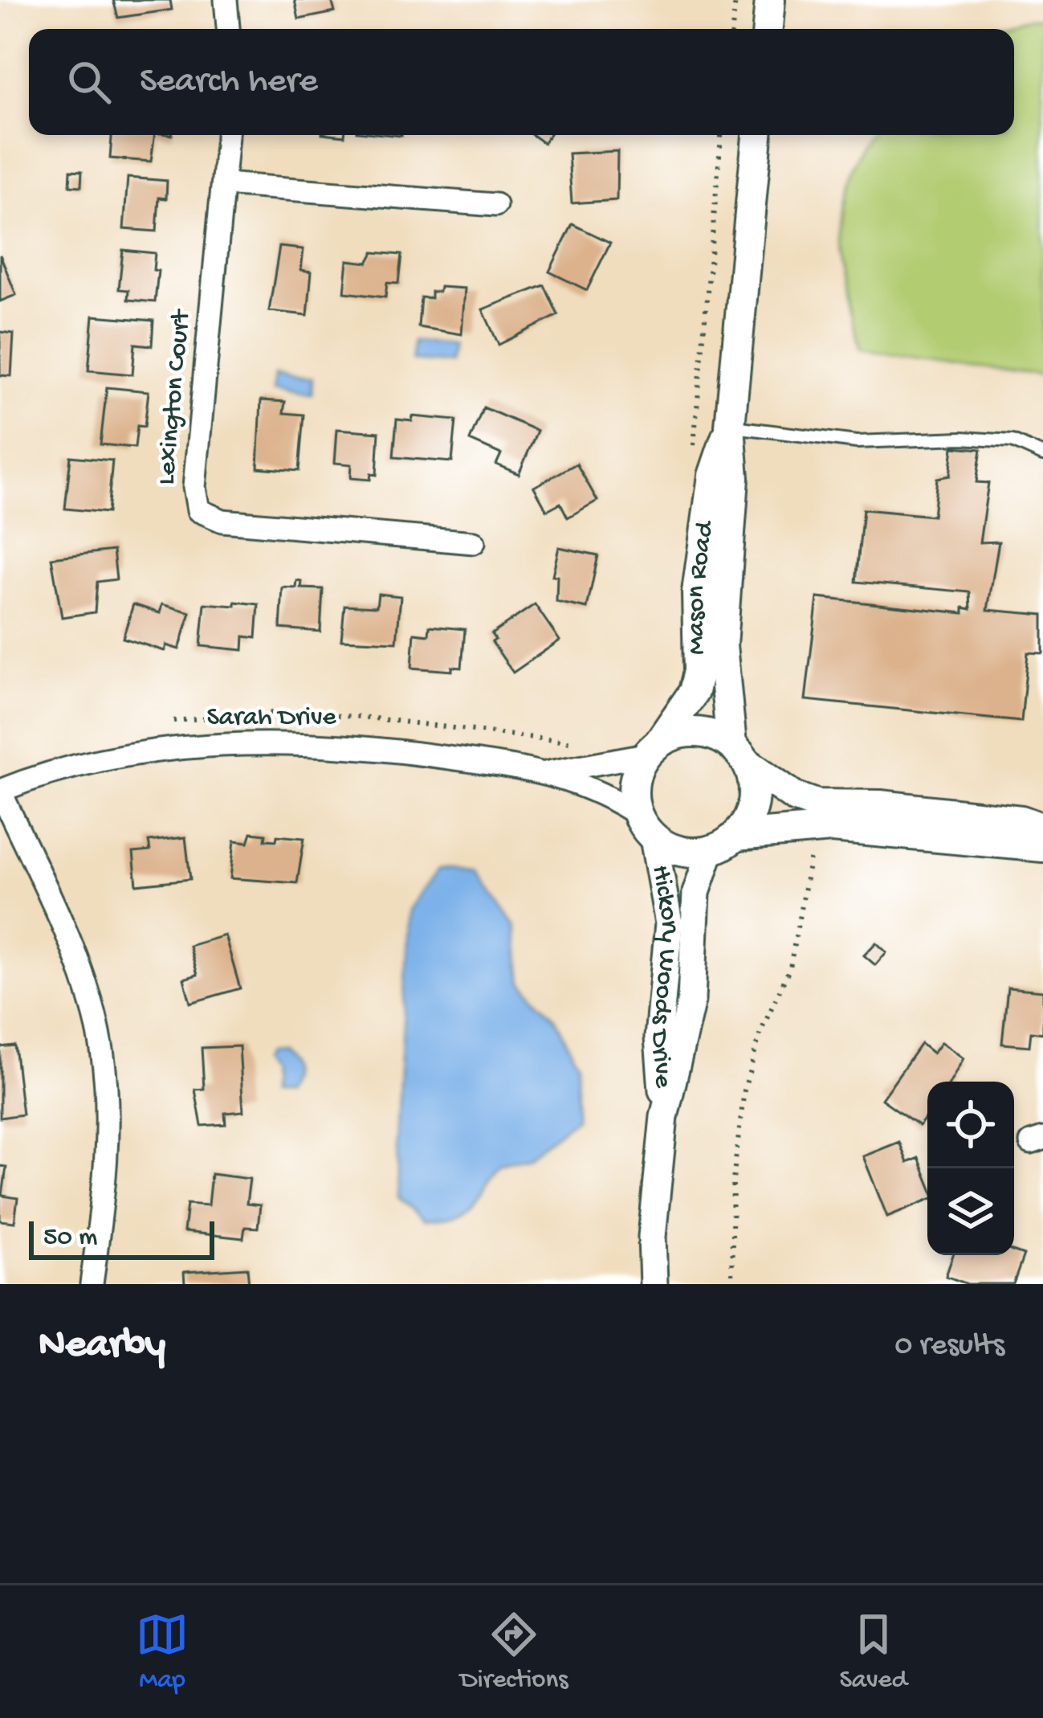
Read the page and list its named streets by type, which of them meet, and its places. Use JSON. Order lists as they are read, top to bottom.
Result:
{
  "streets": {
    "main road": ["Mason Road"],
    "street": ["Lexington Court", "Sarah Drive", "Hickory Woods Drive"]
  },
  "crossings": [
    ["Mason Road", "Sarah Drive"],
    ["Mason Road", "Hickory Woods Drive"],
    ["Sarah Drive", "Hickory Woods Drive"]
  ],
  "scale_bar": "50 m",
  "page": {
    "search": "Search here",
    "scale": "50 m",
    "heading": ["Nearby", "0 results"],
    "nav": ["Map", "Directions", "Saved"]
  }
}
